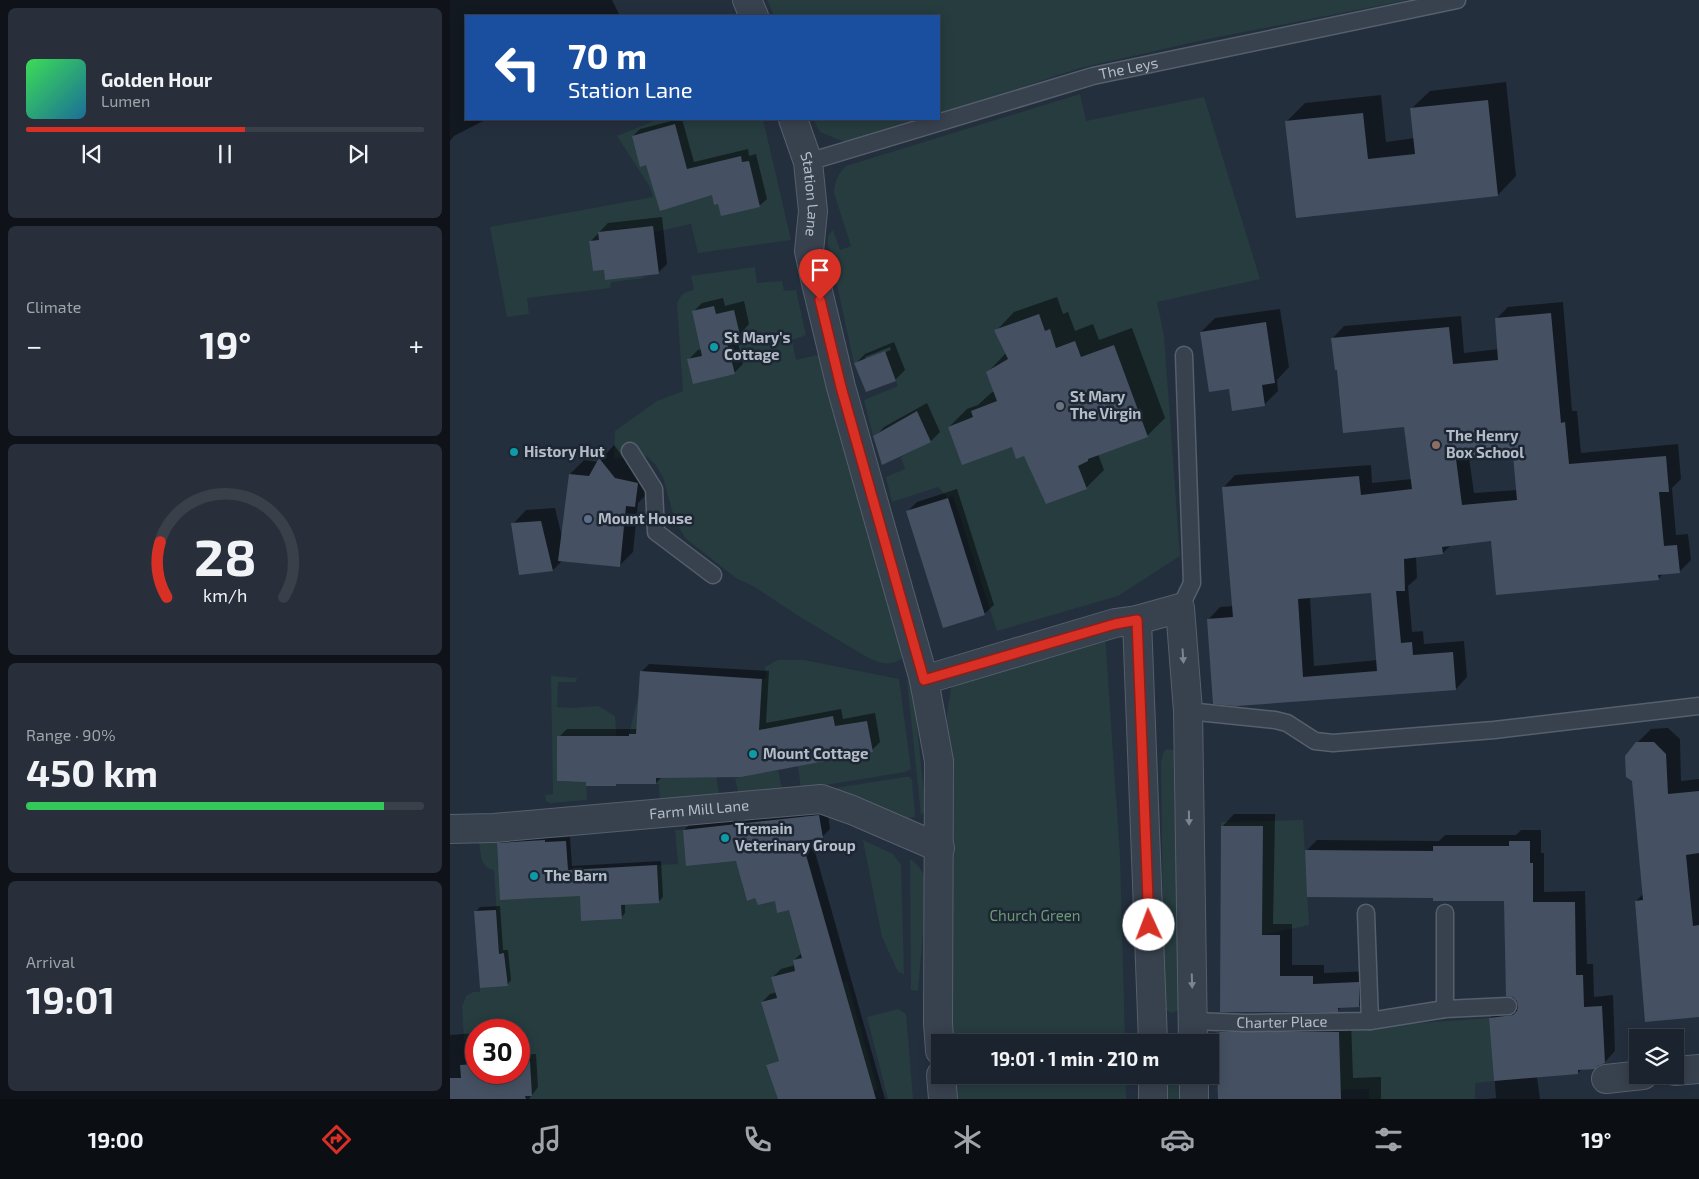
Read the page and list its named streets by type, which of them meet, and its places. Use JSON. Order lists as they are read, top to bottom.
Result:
{
  "streets": {
    "street": ["Station Lane", "Farm Mill Lane"],
    "lane": ["The Leys", "Charter Place"]
  },
  "crossings": [
    ["The Leys", "Station Lane"]
  ],
  "parks": ["Church Green"],
  "places": [
    "St Mary's Cottage",
    "St Mary The Virgin",
    "The Henry Box School",
    "History Hut",
    "Mount House",
    "Mount Cottage",
    "Tremain Veterinary Group",
    "The Barn"
  ],
  "page": {
    "turn": ["70 m", "Station Lane"],
    "song": ["Golden Hour", "Lumen"],
    "tile": [
      "Climate",
      ["Range · 90%", "450 km"],
      ["Arrival", "19:01"]
    ],
    "heat": ["−", "19°", "+"],
    "limit": "30",
    "trip": "19:01 · 1 min · 210 m",
    "tabs": ["19:00", "19°"],
    "gauge": ["28", "km/h"]
  }
}
